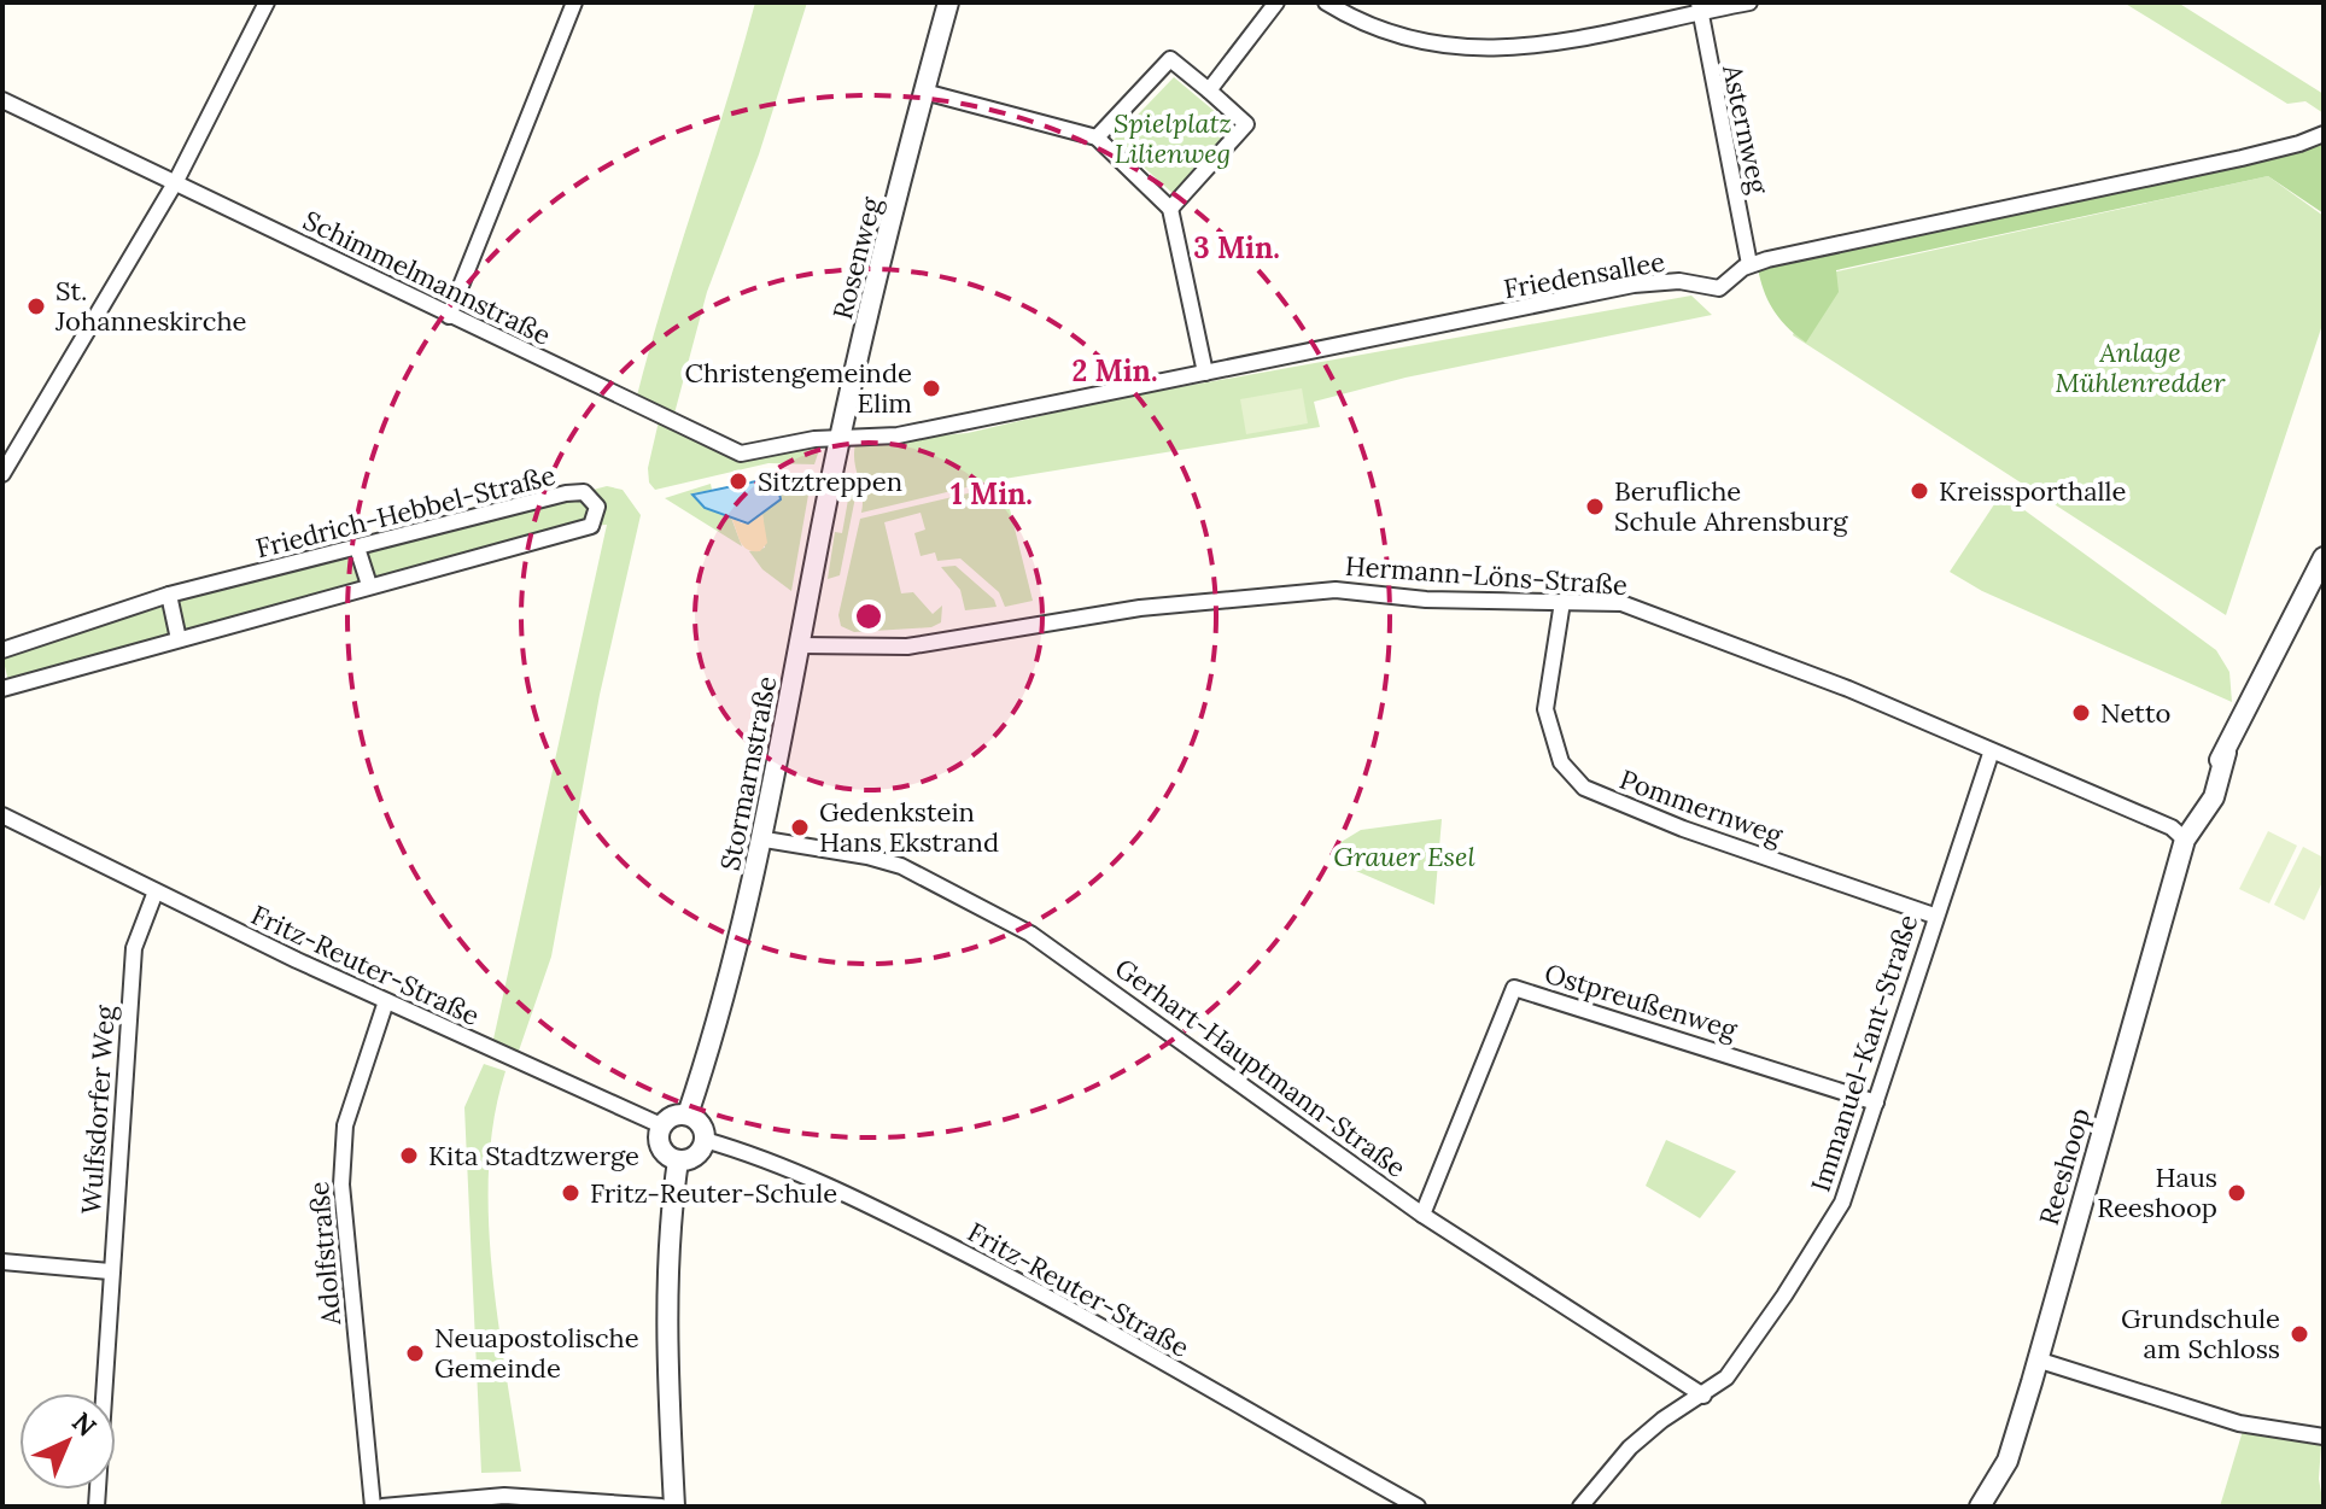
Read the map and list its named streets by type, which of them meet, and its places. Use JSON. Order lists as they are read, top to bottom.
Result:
{
  "streets": {
    "street": [
      "Asternweg",
      "Rosenweg",
      "Friedensallee",
      "Schimmelmannstraße",
      "Friedrich-Hebbel-Straße",
      "Hermann-Löns-Straße",
      "Stormarnstraße",
      "Pommernweg",
      "Fritz-Reuter-Straße",
      "Ostpreußenweg",
      "Immanuel-Kant-Straße",
      "Gerhart-Hauptmann-Straße",
      "Wulfsdorfer Weg",
      "Reeshoop",
      "Adolfstraße"
    ]
  },
  "crossings": [
    ["Asternweg", "Friedensallee"],
    ["Rosenweg", "Friedensallee"],
    ["Rosenweg", "Schimmelmannstraße"],
    ["Rosenweg", "Stormarnstraße"],
    ["Friedensallee", "Schimmelmannstraße"],
    ["Friedensallee", "Stormarnstraße"],
    ["Schimmelmannstraße", "Stormarnstraße"],
    ["Hermann-Löns-Straße", "Stormarnstraße"],
    ["Hermann-Löns-Straße", "Pommernweg"],
    ["Hermann-Löns-Straße", "Immanuel-Kant-Straße"],
    ["Hermann-Löns-Straße", "Reeshoop"],
    ["Stormarnstraße", "Fritz-Reuter-Straße"],
    ["Stormarnstraße", "Gerhart-Hauptmann-Straße"],
    ["Pommernweg", "Immanuel-Kant-Straße"],
    ["Fritz-Reuter-Straße", "Wulfsdorfer Weg"],
    ["Fritz-Reuter-Straße", "Adolfstraße"],
    ["Ostpreußenweg", "Immanuel-Kant-Straße"],
    ["Ostpreußenweg", "Gerhart-Hauptmann-Straße"],
    ["Immanuel-Kant-Straße", "Gerhart-Hauptmann-Straße"]
  ],
  "parks": ["Spielplatz Lilienweg", "Anlage Mühlenredder", "Grauer Esel"],
  "places": [
    "St. Johanneskirche",
    "Christengemeinde Elim",
    "Sitztreppen",
    "Kreissporthalle",
    "Berufliche Schule Ahrensburg",
    "Netto",
    "Gedenkstein Hans Ekstrand",
    "Kita Stadtzwerge",
    "Fritz-Reuter-Schule",
    "Haus Reeshoop",
    "Grundschule am Schloss",
    "Neuapostolische Gemeinde"
  ],
  "north": "top right",
  "rings": ["3 Min.", "2 Min.", "1 Min."]
}
